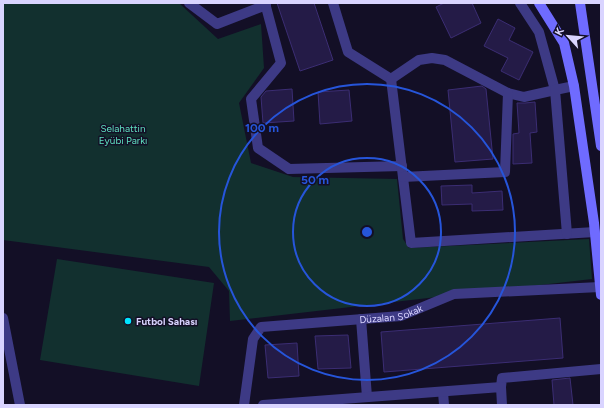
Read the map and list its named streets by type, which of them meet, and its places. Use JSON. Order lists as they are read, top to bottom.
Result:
{
  "streets": {
    "street": ["Düzalan Sokak"]
  },
  "parks": ["Selahattin Eyübi Parkı"],
  "places": ["Futbol Sahası"],
  "north": "top left",
  "rings": ["100 m", "50 m"]
}
